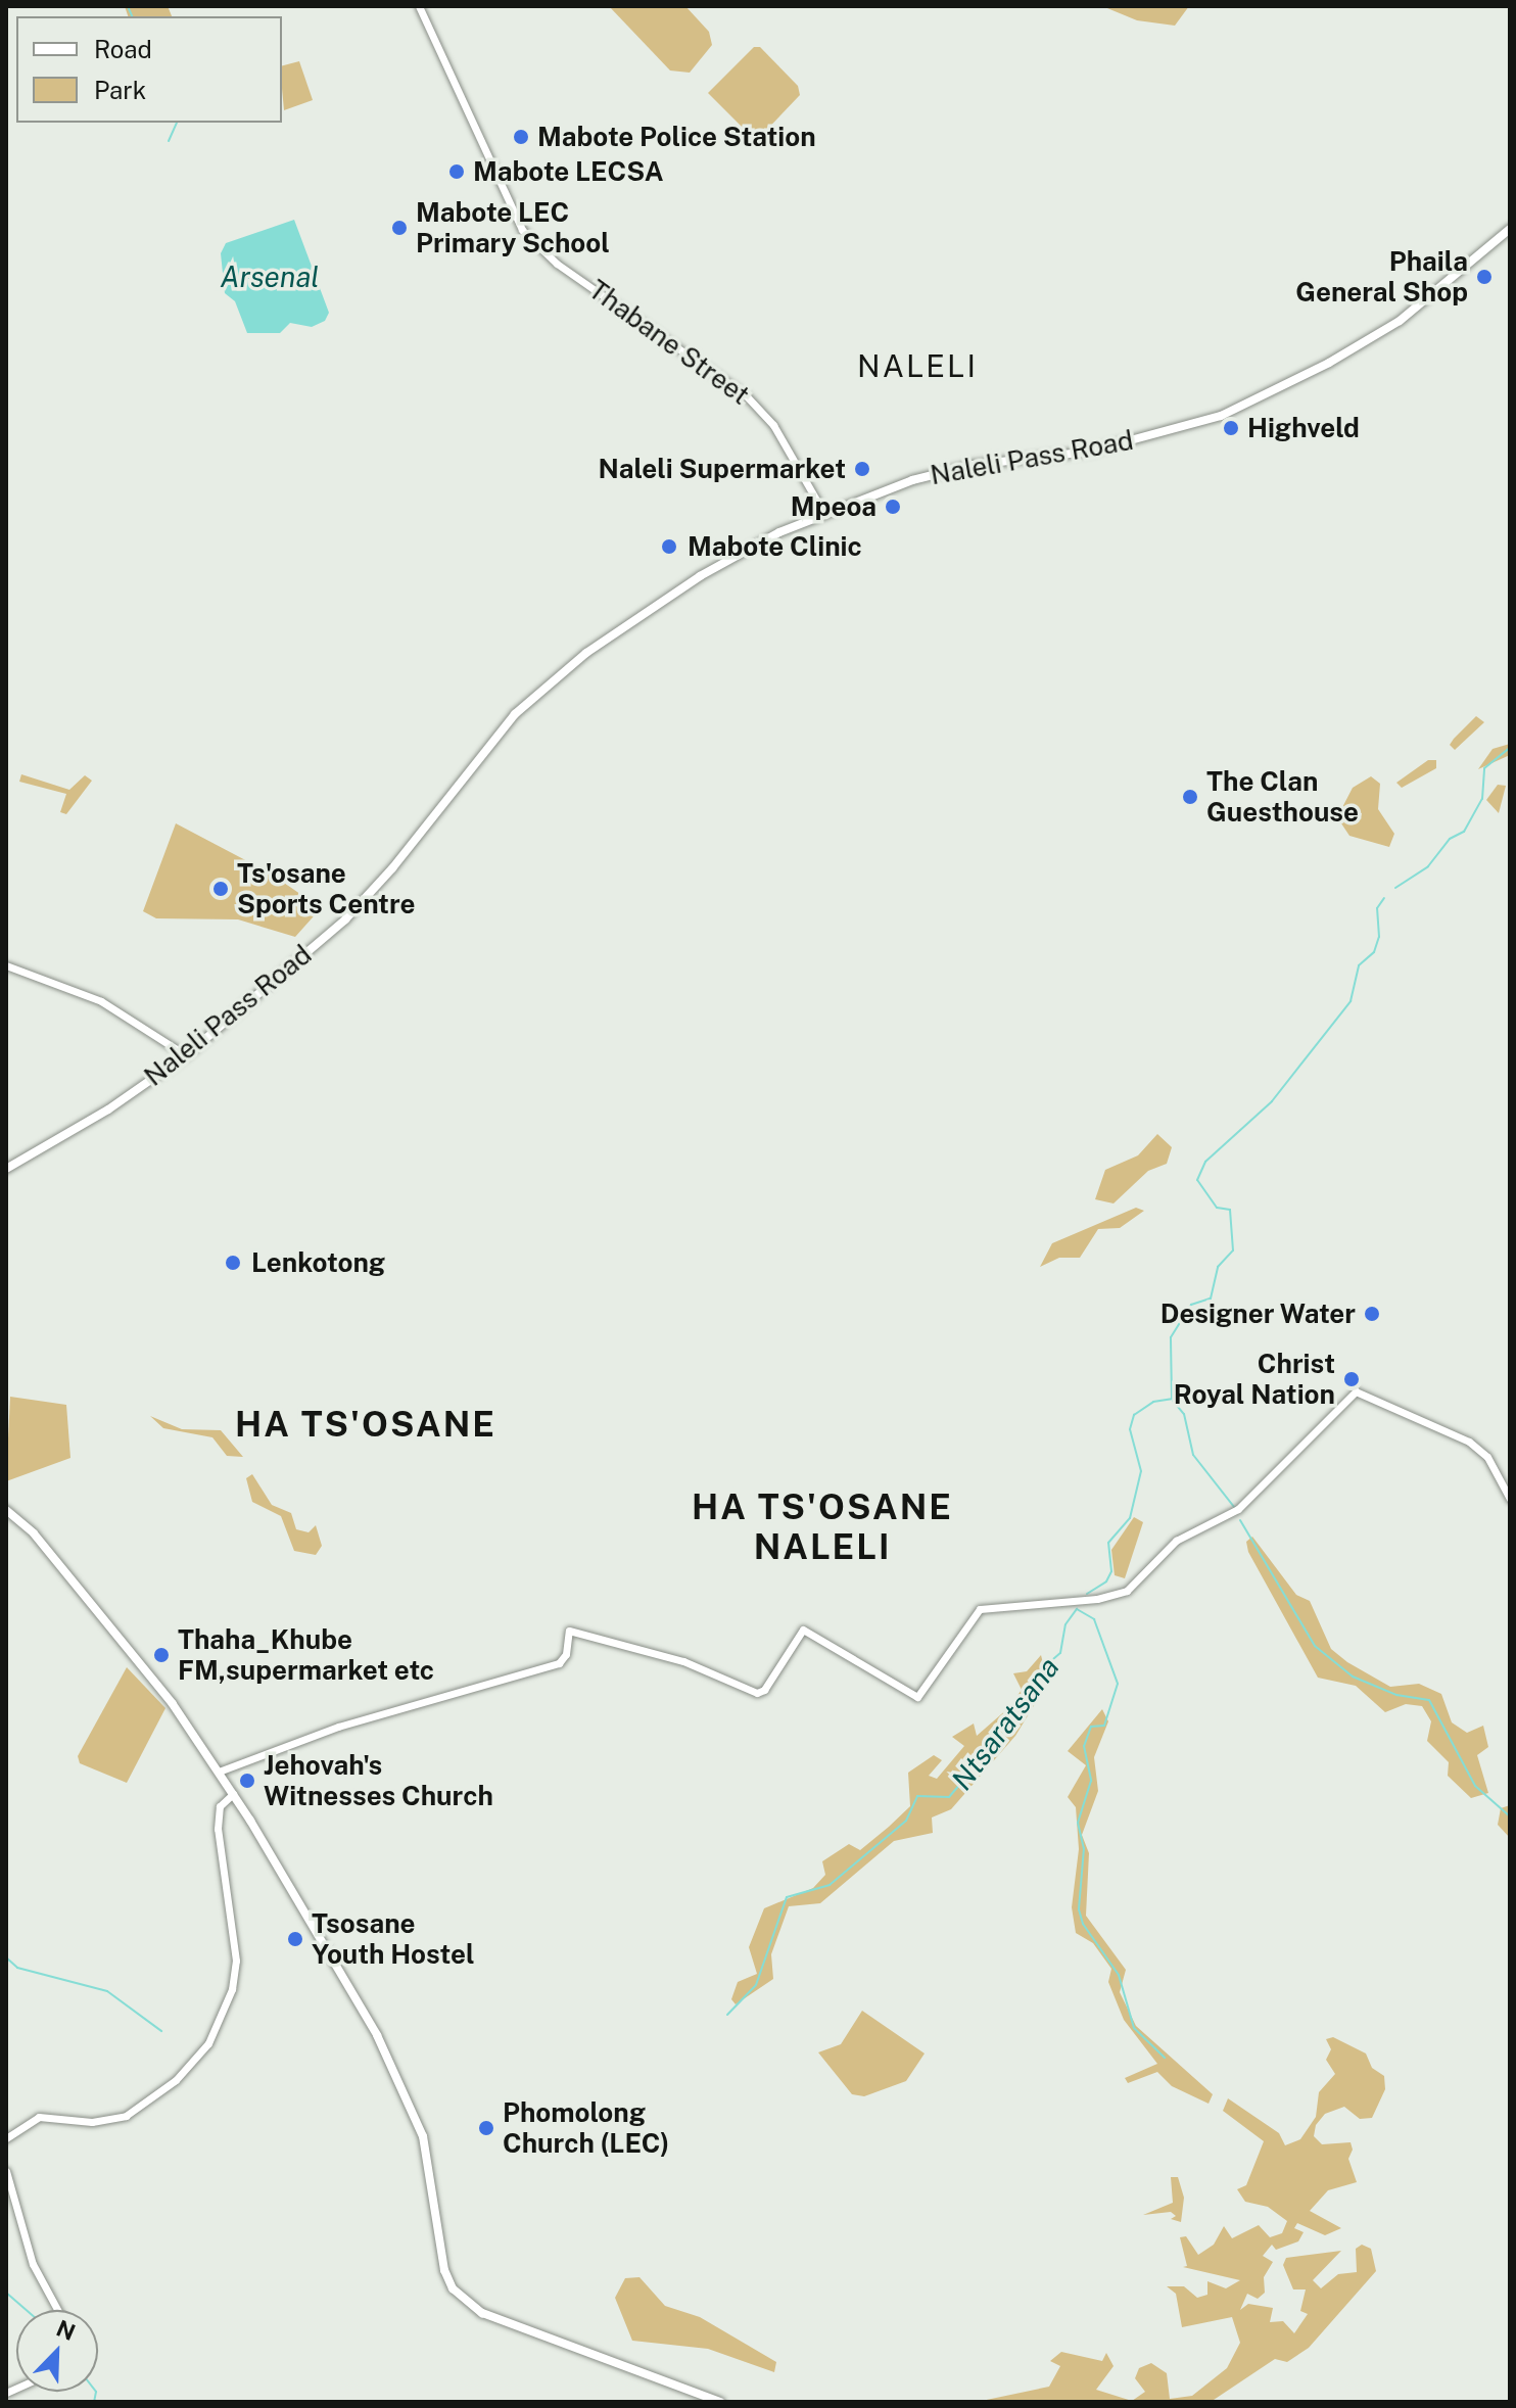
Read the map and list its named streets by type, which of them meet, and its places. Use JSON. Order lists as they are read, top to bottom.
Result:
{
  "streets": {
    "main road": ["Naleli Pass Road"],
    "street": ["Thabane Street"]
  },
  "crossings": [
    ["Thabane Street", "Naleli Pass Road"]
  ],
  "districts": ["NALELI", "HA TS'OSANE", "HA TS'OSANE NALELI"],
  "water": ["Arsenal", "Ntsaratsana"],
  "places": [
    "Mabote Police Station",
    "Mabote LECSA",
    "Mabote LEC Primary School",
    "Phaila General Shop",
    "Highveld",
    "Naleli Supermarket",
    "Mpeoa",
    "Mabote Clinic",
    "The Clan Guesthouse",
    "Ts'osane Sports Centre",
    "Lenkotong",
    "Designer Water",
    "Christ Royal Nation",
    "Thaha_Khube FM,supermarket etc",
    "Jehovah's Witnesses Church",
    "Tsosane Youth Hostel",
    "Phomolong Church (LEC)"
  ],
  "legend": ["Road", "Park"],
  "north": "top right"
}
